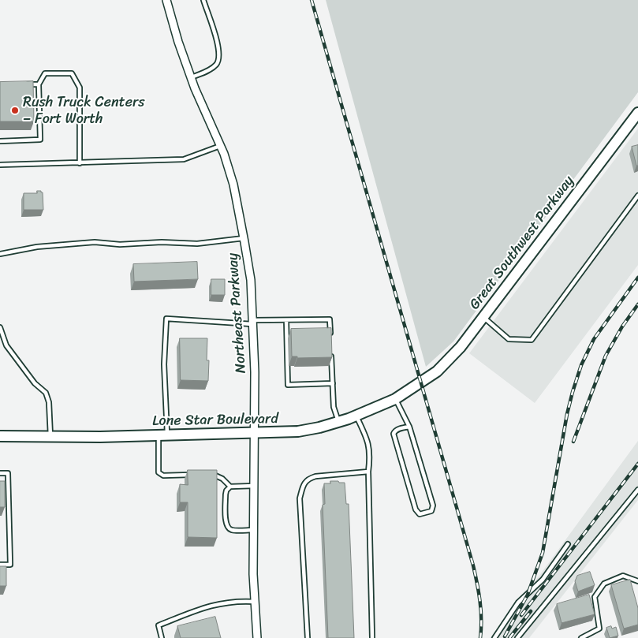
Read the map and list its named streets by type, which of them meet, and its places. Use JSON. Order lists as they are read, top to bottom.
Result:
{
  "streets": {
    "street": ["Great Southwest Parkway", "Northeast Parkway", "Lone Star Boulevard"]
  },
  "crossings": [
    ["Great Southwest Parkway", "Lone Star Boulevard"],
    ["Northeast Parkway", "Lone Star Boulevard"]
  ],
  "places": ["Rush Truck Centers – Fort Worth"]
}
